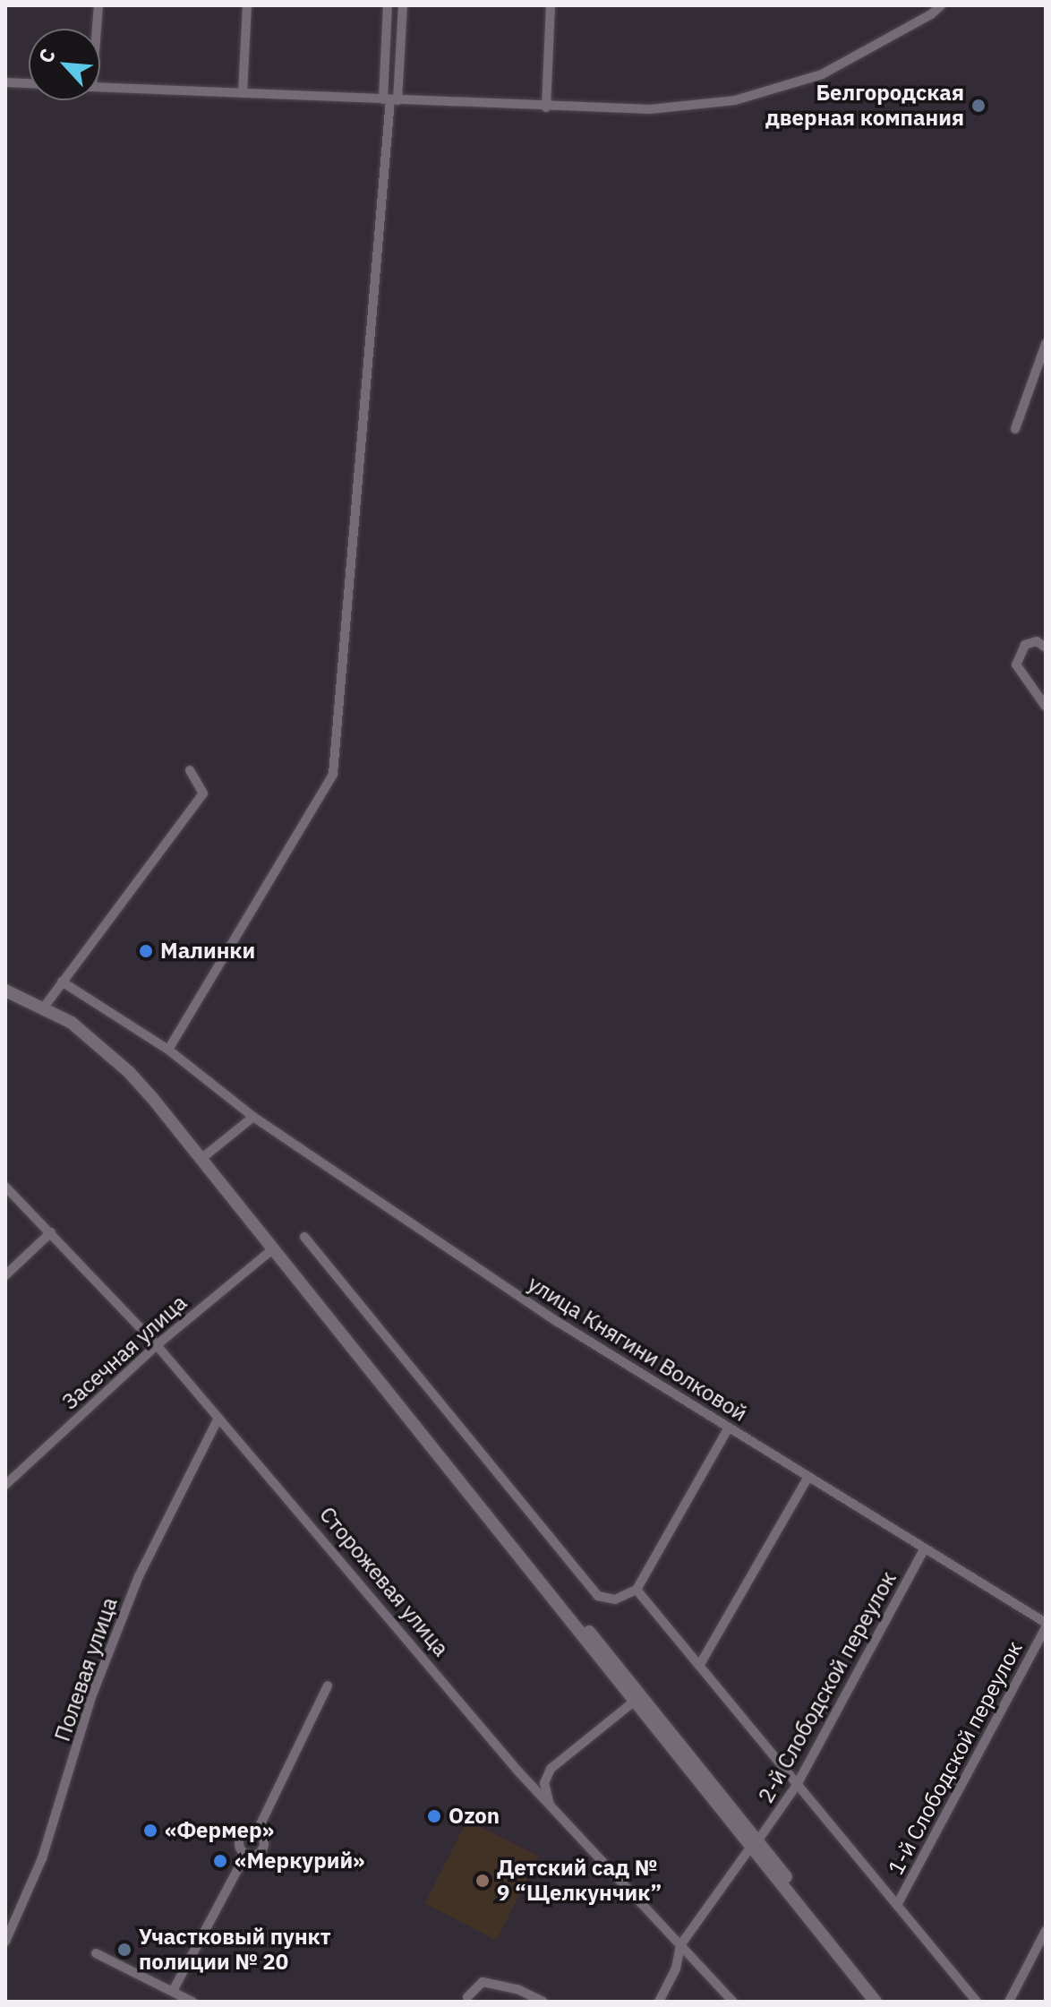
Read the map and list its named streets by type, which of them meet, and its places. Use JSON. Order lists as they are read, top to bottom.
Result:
{
  "streets": {
    "street": [
      "улица Княгини Волковой",
      "Засечная улица",
      "Сторожевая улица",
      "Полевая улица",
      "2-й Слободской переулок",
      "1-й Слободской переулок"
    ]
  },
  "crossings": [
    ["улица Княгини Волковой", "2-й Слободской переулок"],
    ["улица Княгини Волковой", "1-й Слободской переулок"],
    ["Засечная улица", "Сторожевая улица"],
    ["Сторожевая улица", "Полевая улица"],
    ["Сторожевая улица", "2-й Слободской переулок"]
  ],
  "places": [
    "Белгородская дверная компания",
    "Малинки",
    "Ozon",
    "«Фермер»",
    "«Меркурий»",
    "Детский сад № 9 “Щелкунчик”",
    "Участковый пункт полиции № 20"
  ],
  "north": "top left"
}
